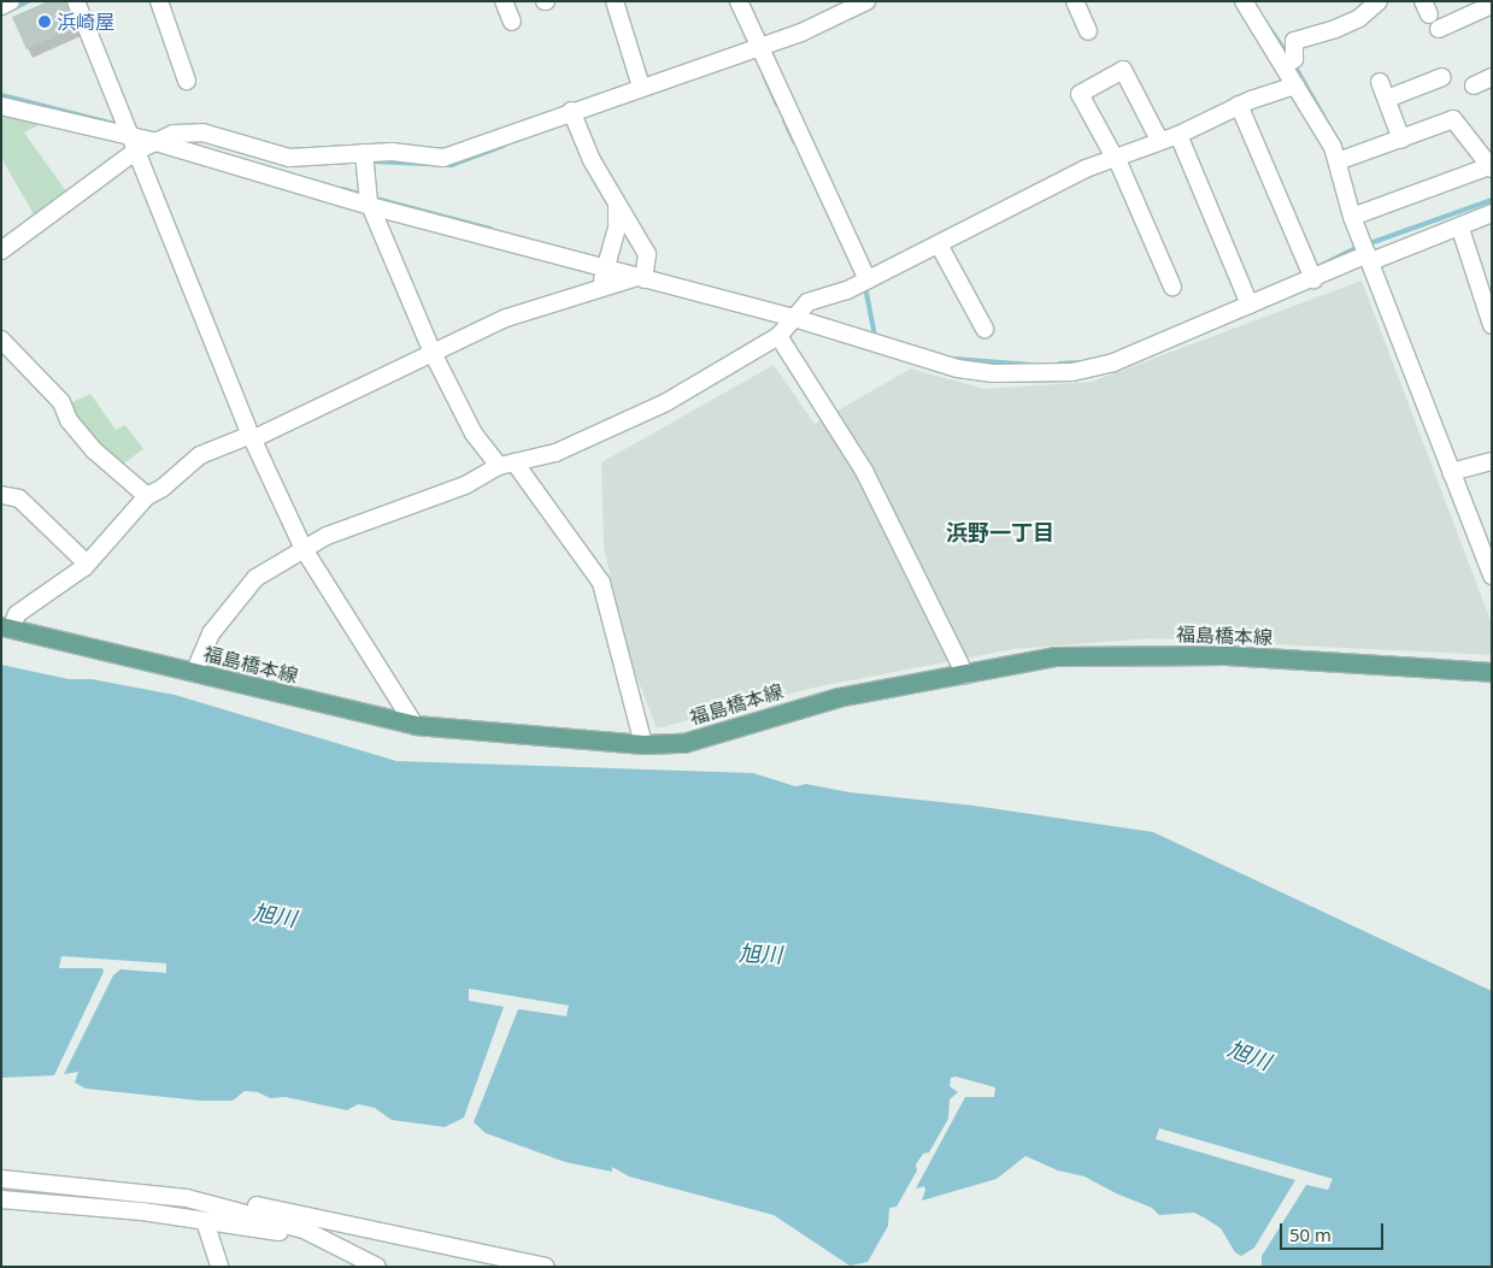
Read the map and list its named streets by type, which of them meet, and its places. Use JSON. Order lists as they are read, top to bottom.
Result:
{
  "streets": {
    "main road": ["福島橋本線"]
  },
  "districts": ["浜野一丁目"],
  "water": ["旭川"],
  "places": ["浜崎屋"],
  "scale_bar": "50 m"
}
